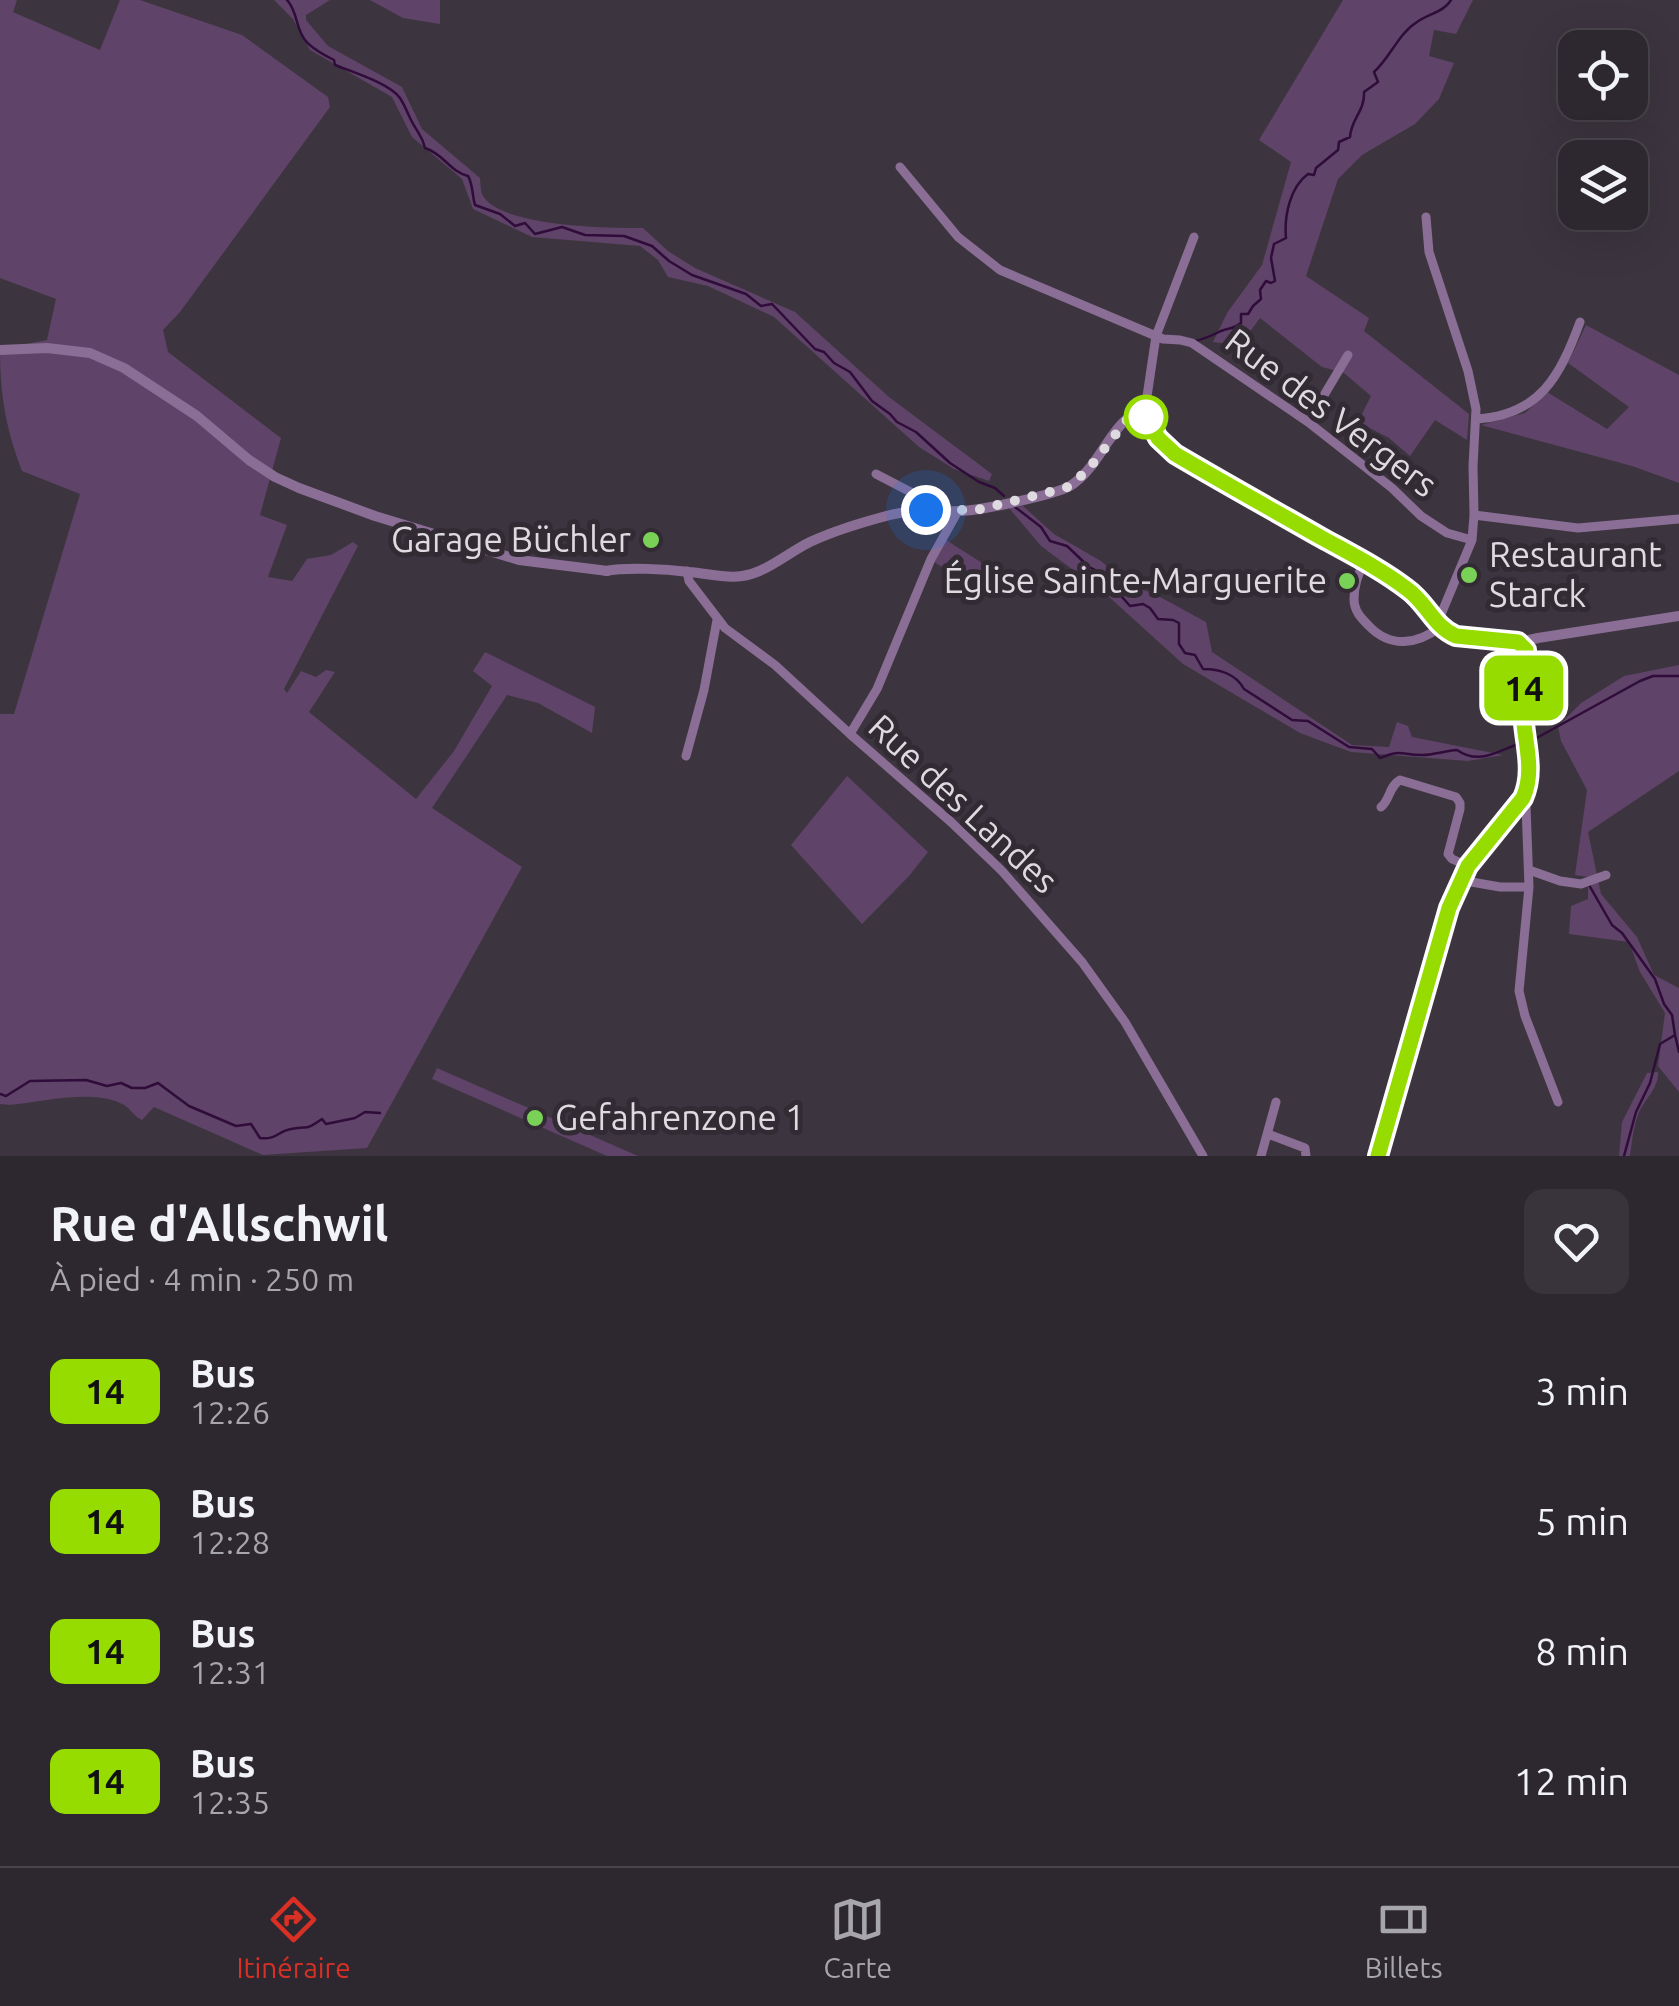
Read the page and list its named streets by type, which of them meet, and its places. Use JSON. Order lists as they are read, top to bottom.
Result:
{
  "streets": {
    "street": ["Rue des Vergers", "Rue des Landes"]
  },
  "places": [
    "Garage Büchler",
    "Restaurant Starck",
    "Église Sainte-Marguerite",
    "Gefahrenzone 1"
  ],
  "lines": ["bus line 14"],
  "page": {
    "on_map": "14",
    "heading": ["Rue d'Allschwil", "À pied · 4 min · 250 m"],
    "list": [
      {
        "mark": "14",
        "name": "Bus",
        "note": "12:26",
        "value": "3 min"
      },
      {
        "mark": "14",
        "name": "Bus",
        "note": "12:28",
        "value": "5 min"
      },
      {
        "mark": "14",
        "name": "Bus",
        "note": "12:31",
        "value": "8 min"
      },
      {
        "mark": "14",
        "name": "Bus",
        "note": "12:35",
        "value": "12 min"
      }
    ],
    "tabs": ["Itinéraire", "Carte", "Billets"]
  }
}
